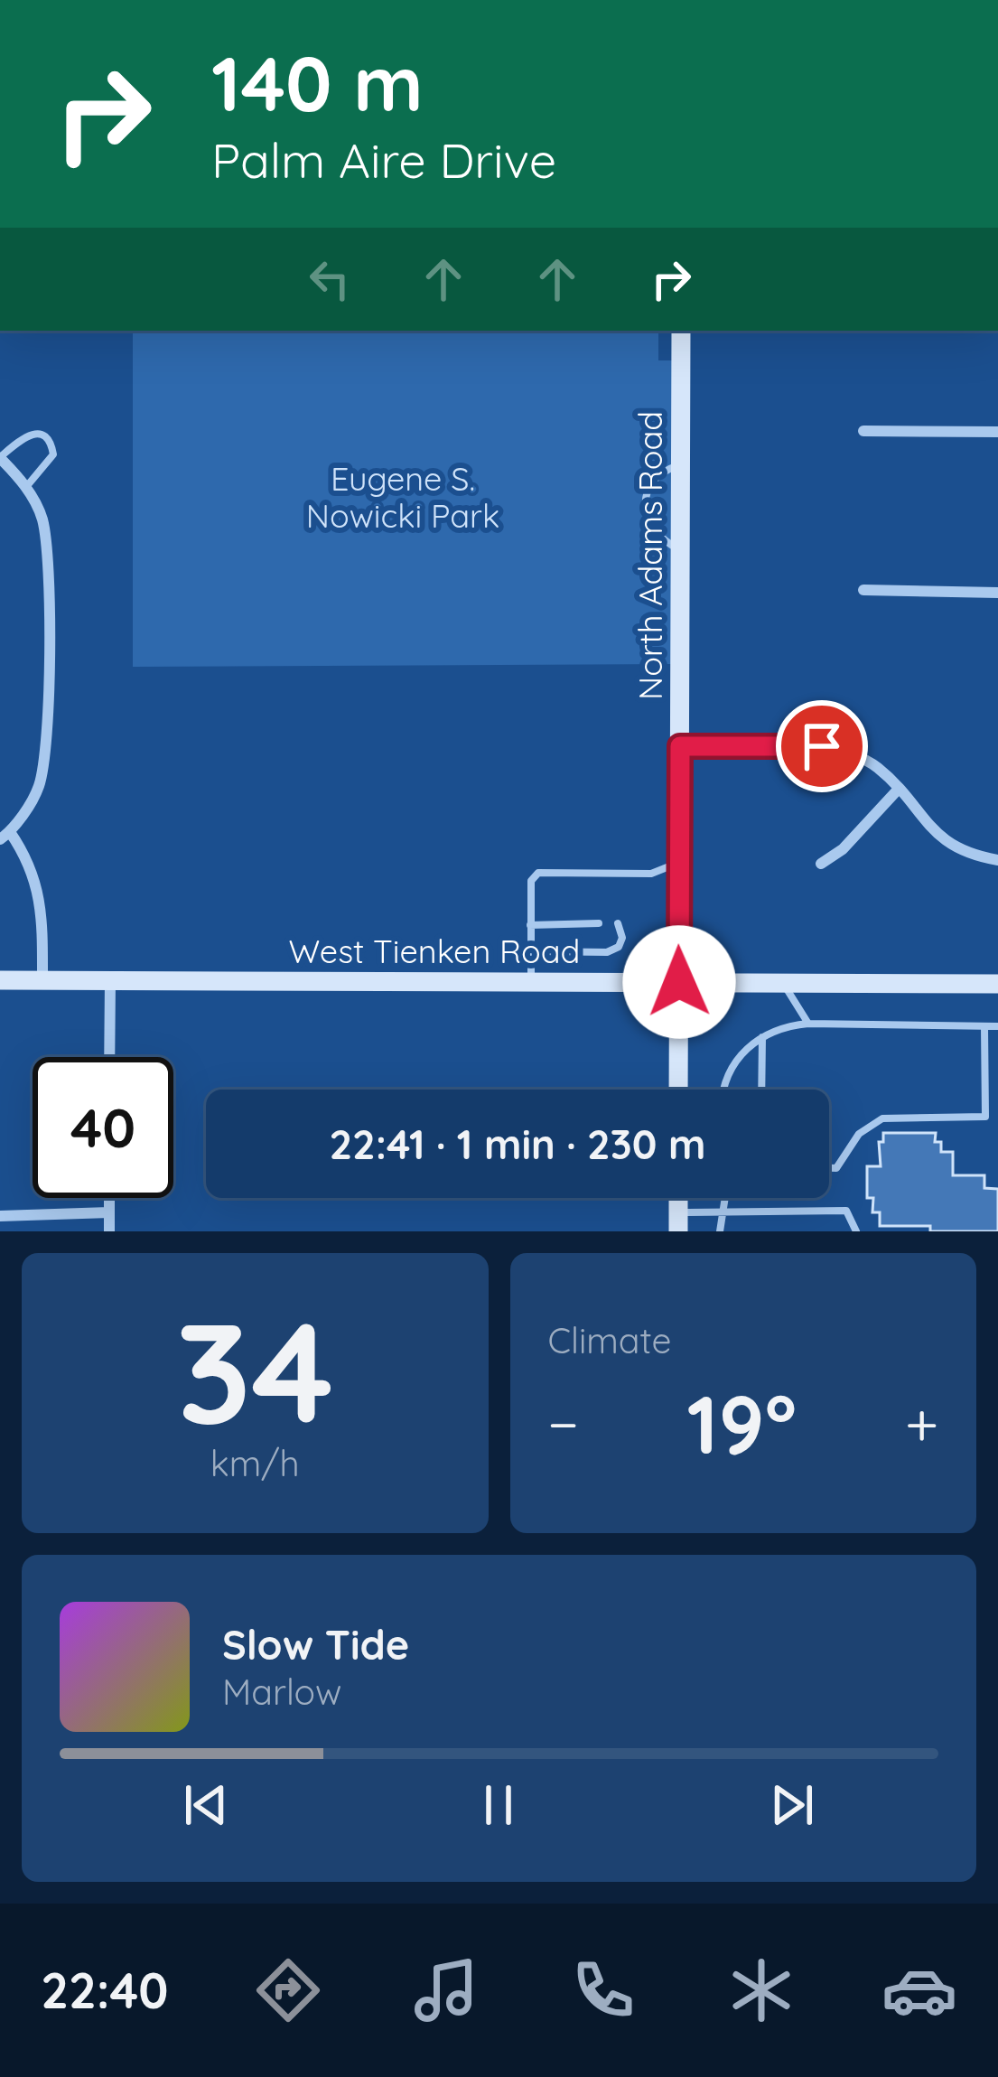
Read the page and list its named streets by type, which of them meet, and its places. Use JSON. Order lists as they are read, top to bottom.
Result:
{
  "streets": {
    "street": ["North Adams Road", "West Tienken Road"]
  },
  "crossings": [
    ["North Adams Road", "West Tienken Road"]
  ],
  "parks": ["Eugene S. Nowicki Park"],
  "page": {
    "turn": ["140 m", "Palm Aire Drive"],
    "limit": "40",
    "trip": "22:41 · 1 min · 230 m",
    "tile": [
      ["34", "km/h"],
      "Climate"
    ],
    "heat": ["−", "19°", "+"],
    "song": ["Slow Tide", "Marlow"],
    "tabs": "22:40"
  }
}
